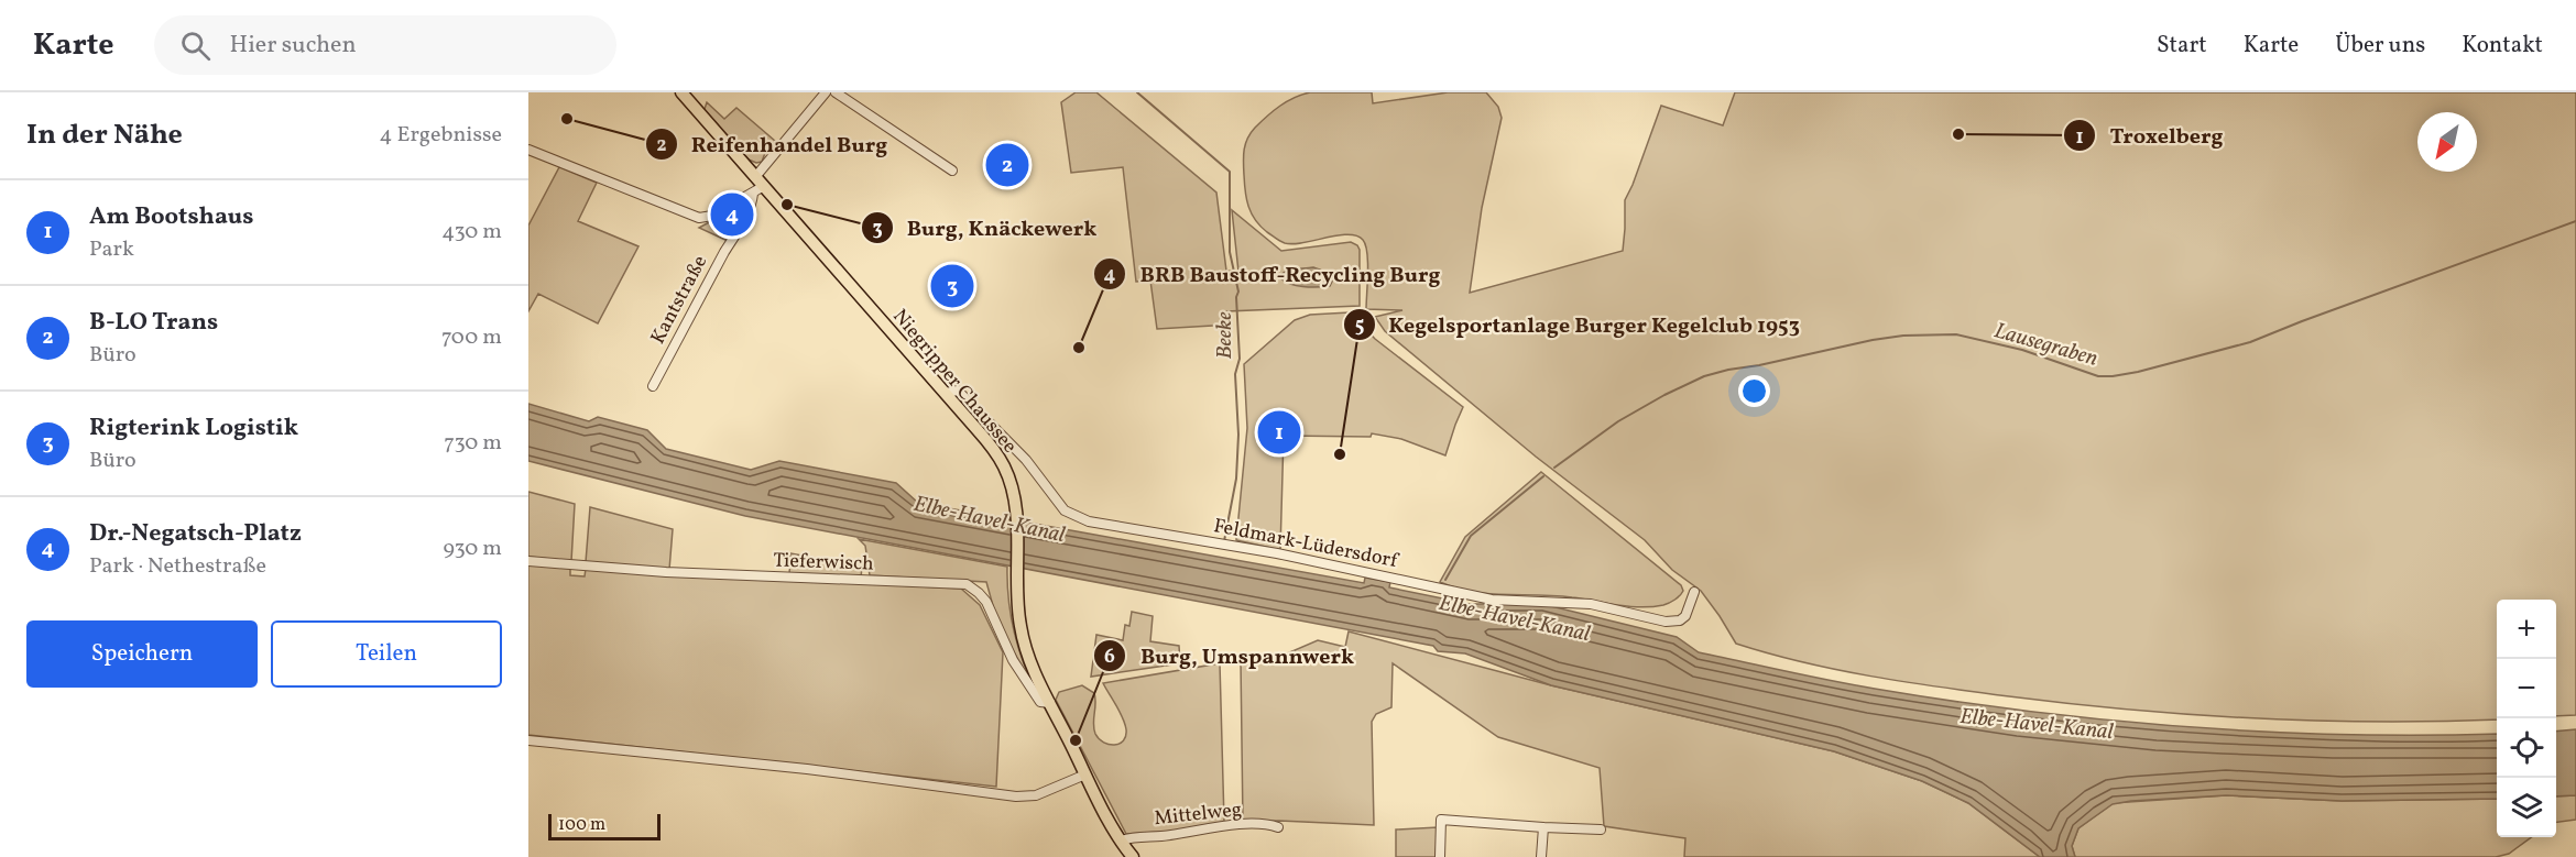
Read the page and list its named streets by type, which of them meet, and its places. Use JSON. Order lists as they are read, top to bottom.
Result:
{
  "streets": {
    "main road": ["Niegripper Chaussee"],
    "street": [
      "Kantstraße",
      "Feldmark-Lüdersdorf",
      "Tieferwisch",
      "Mittelweg"
    ]
  },
  "crossings": [
    ["Niegripper Chaussee", "Feldmark-Lüdersdorf"],
    ["Niegripper Chaussee", "Tieferwisch"],
    ["Niegripper Chaussee", "Mittelweg"]
  ],
  "water": ["Beeke", "Lausegraben", "Elbe-Havel-Kanal"],
  "places": [
    "Reifenhandel Burg",
    "Troxelberg",
    "Burg, Knäckewerk",
    "BRB Baustoff-Recycling Burg",
    "Kegelsportanlage Burger Kegelclub 1953",
    "Burg, Umspannwerk"
  ],
  "scale_bar": "100 m",
  "north": "bottom left",
  "page": {
    "header": "Karte",
    "search": "Hier suchen",
    "nav": [
      "Start",
      "Karte",
      "Über uns",
      "Kontakt"
    ],
    "heading": ["In der Nähe", "4 Ergebnisse"],
    "pins": [
      "2",
      "4",
      "3",
      "1"
    ],
    "list": [
      {
        "mark": "1",
        "name": "Am Bootshaus",
        "note": "Park",
        "value": "430 m"
      },
      {
        "mark": "2",
        "name": "B-LO Trans",
        "note": "Büro",
        "value": "700 m"
      },
      {
        "mark": "3",
        "name": "Rigterink Logistik",
        "note": "Büro",
        "value": "730 m"
      },
      {
        "mark": "4",
        "name": "Dr.-Negatsch-Platz",
        "note": "Park · Nethestraße",
        "value": "930 m"
      }
    ],
    "map_buttons": ["+", "−"],
    "buttons": ["Speichern", "Teilen"],
    "scale": "100 m"
  }
}
